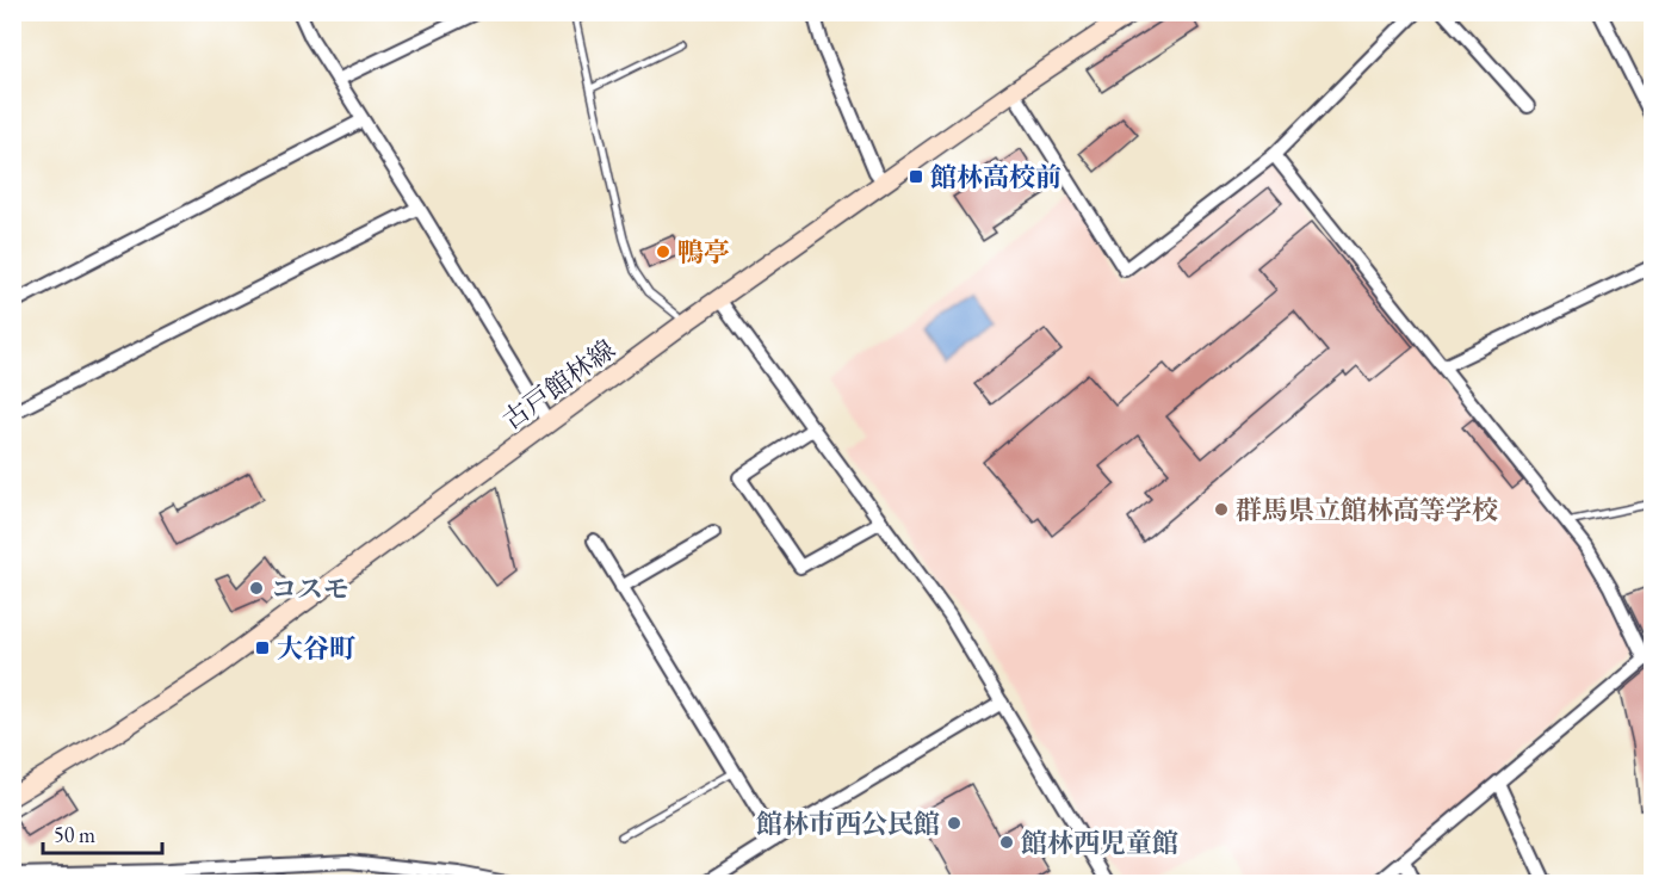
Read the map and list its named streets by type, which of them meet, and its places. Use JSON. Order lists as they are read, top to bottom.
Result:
{
  "streets": {
    "main road": ["古戸館林線"]
  },
  "places": {
    "transit": ["館林高校前", "大谷町"],
    "other": [
      "鴨亭",
      "群馬県立館林高等学校",
      "コスモ",
      "館林市西公民館",
      "館林西児童館"
    ]
  },
  "scale_bar": "50 m"
}
